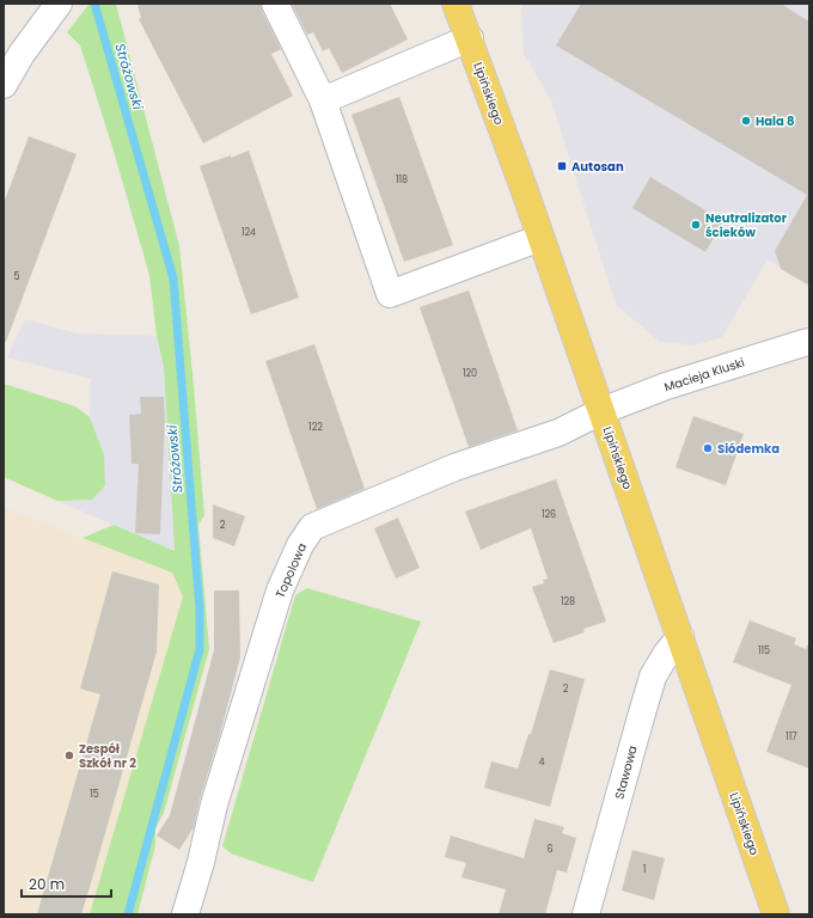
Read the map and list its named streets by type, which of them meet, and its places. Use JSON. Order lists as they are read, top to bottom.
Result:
{
  "streets": {
    "main road": ["Lipińskiego"],
    "street": ["Macieja Kluski", "Topolowa", "Stawowa"]
  },
  "crossings": [
    ["Lipińskiego", "Macieja Kluski"],
    ["Lipińskiego", "Topolowa"],
    ["Lipińskiego", "Stawowa"],
    ["Macieja Kluski", "Topolowa"]
  ],
  "water": ["Stróżowski"],
  "places": {
    "other": [
      "Hala 8",
      "Neutralizator ścieków",
      "Siódemka",
      "Zespół Szkół nr 2"
    ],
    "transit": ["Autosan"]
  },
  "house_numbers": [
    "118",
    "124",
    "5",
    "120",
    "122",
    "126",
    "2",
    "128",
    "115",
    "2",
    "117",
    "4",
    "15",
    "6",
    "1"
  ],
  "scale_bar": "20 m"
}
